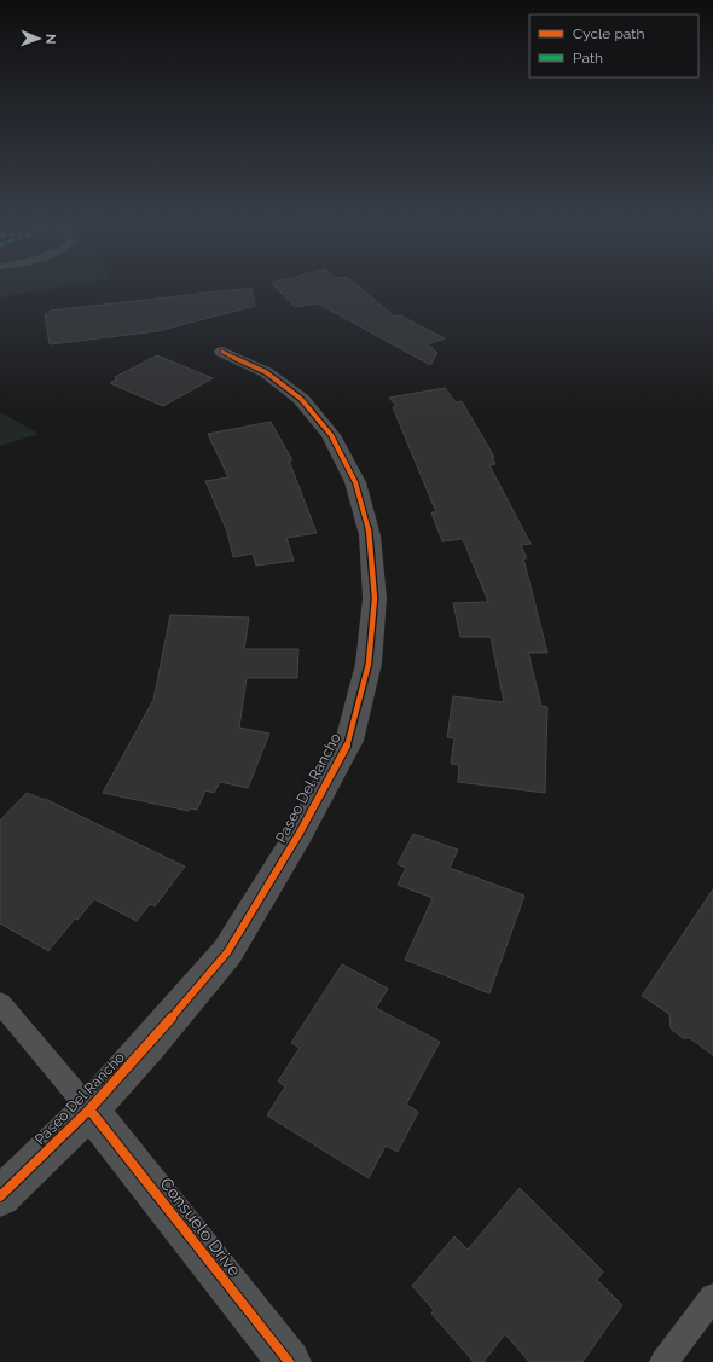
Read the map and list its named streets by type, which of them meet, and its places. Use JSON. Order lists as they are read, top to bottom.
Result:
{
  "streets": {
    "street": ["Paseo Del Rancho", "Consuelo Drive"]
  },
  "crossings": [
    ["Paseo Del Rancho", "Consuelo Drive"]
  ],
  "legend": ["Cycle path", "Path"],
  "north": "right"
}
